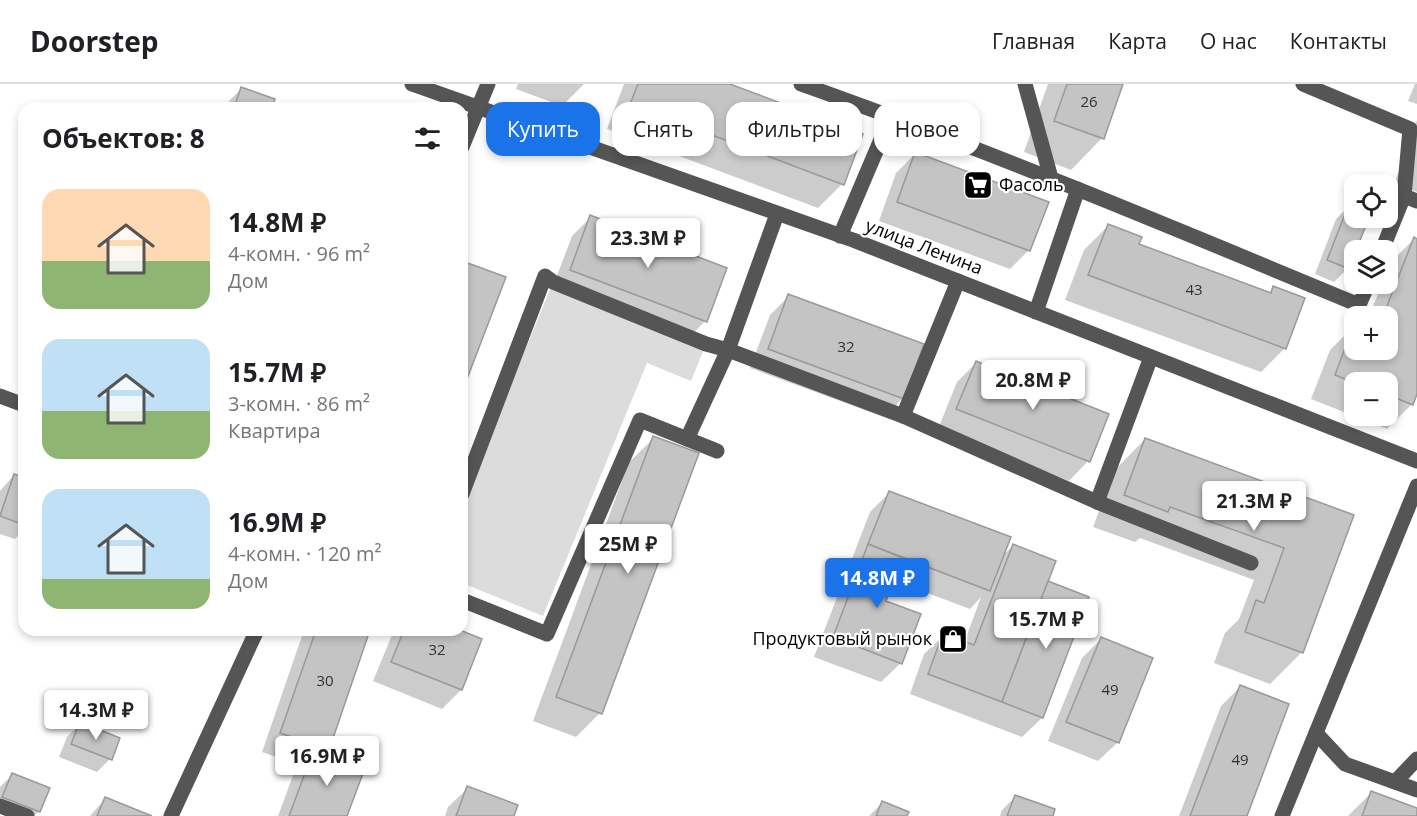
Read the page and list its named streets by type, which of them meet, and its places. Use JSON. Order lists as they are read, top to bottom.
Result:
{
  "streets": {
    "street": ["улица Ленина"]
  },
  "places": {
    "supermarket": ["Фасоль"],
    "shop": ["Продуктовый рынок"]
  },
  "house_numbers": [
    "26",
    "43",
    "32",
    "32",
    "30",
    "49",
    "49"
  ],
  "page": {
    "header": "Doorstep",
    "nav": [
      "Главная",
      "Карта",
      "О нас",
      "Контакты"
    ],
    "chip": [
      "Купить",
      "Снять",
      "Фильтры",
      "Новое"
    ],
    "heading": "Объектов: 8",
    "map_buttons": ["+", "−"],
    "list": [
      {
        "name": "14.8M ₽",
        "note": "4-комн. · 96 m² · Дом"
      },
      {
        "name": "15.7M ₽",
        "note": "3-комн. · 86 m² · Квартира"
      },
      {
        "name": "16.9M ₽",
        "note": "4-комн. · 120 m² · Дом"
      }
    ],
    "price": [
      "23.3M ₽",
      "20.8M ₽",
      "21.3M ₽",
      "25M ₽",
      "14.8M ₽",
      "15.7M ₽",
      "14.3M ₽",
      "16.9M ₽"
    ]
  }
}
